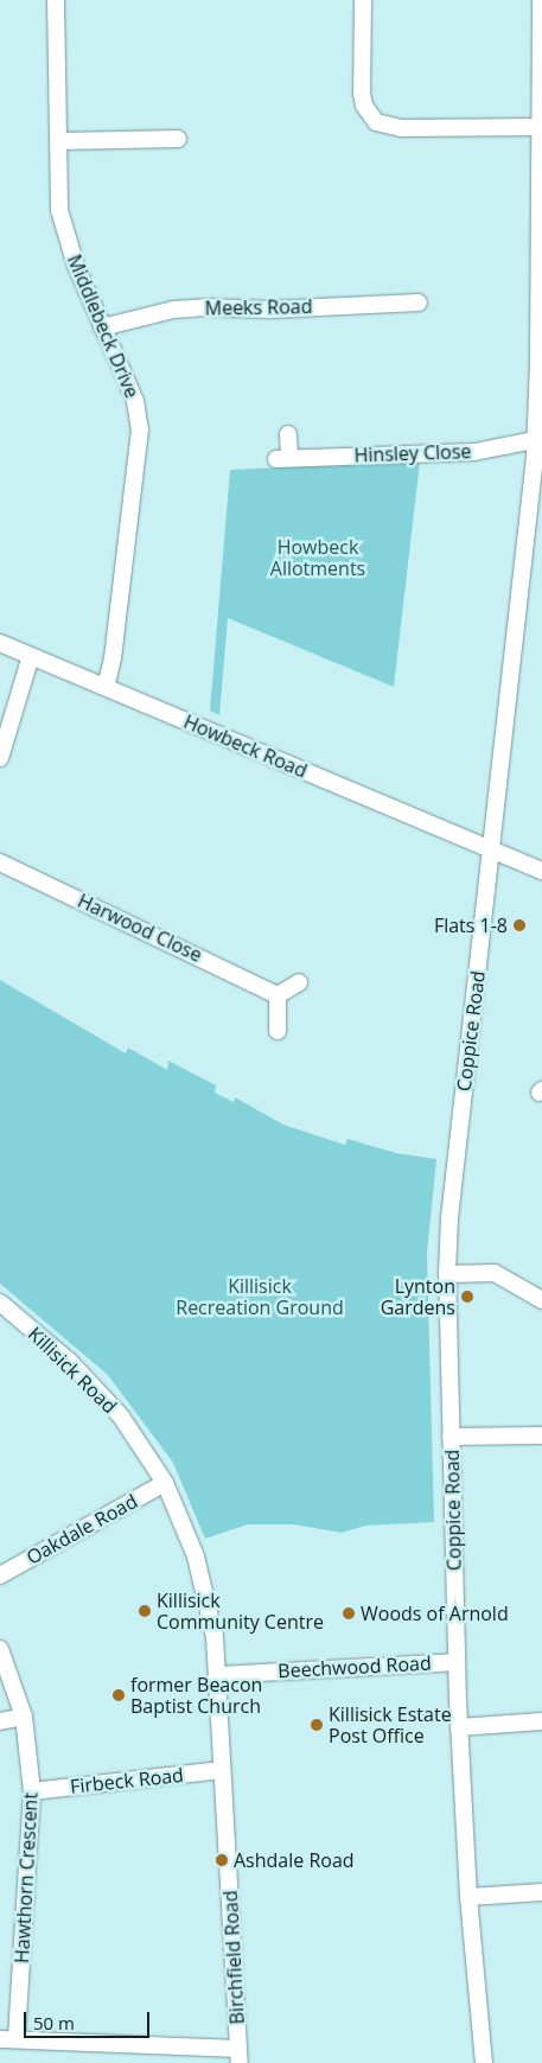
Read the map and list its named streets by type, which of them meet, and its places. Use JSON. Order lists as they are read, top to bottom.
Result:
{
  "streets": {
    "street": [
      "Meeks Road",
      "Middlebeck Drive",
      "Hinsley Close",
      "Howbeck Road",
      "Harwood Close",
      "Coppice Road",
      "Killisick Road",
      "Oakdale Road",
      "Beechwood Road",
      "Firbeck Road",
      "Hawthorn Crescent",
      "Birchfield Road"
    ]
  },
  "crossings": [
    ["Meeks Road", "Middlebeck Drive"],
    ["Middlebeck Drive", "Howbeck Road"],
    ["Hinsley Close", "Coppice Road"],
    ["Howbeck Road", "Coppice Road"],
    ["Coppice Road", "Beechwood Road"],
    ["Killisick Road", "Oakdale Road"],
    ["Killisick Road", "Beechwood Road"],
    ["Killisick Road", "Birchfield Road"],
    ["Beechwood Road", "Birchfield Road"],
    ["Firbeck Road", "Hawthorn Crescent"],
    ["Firbeck Road", "Birchfield Road"]
  ],
  "parks": ["Howbeck Allotments", "Killisick Recreation Ground"],
  "places": [
    "Flats 1-8",
    "Lynton Gardens",
    "Killisick Community Centre",
    "Woods of Arnold",
    "former Beacon Baptist Church",
    "Killisick Estate Post Office",
    "Ashdale Road"
  ],
  "scale_bar": "50 m"
}
